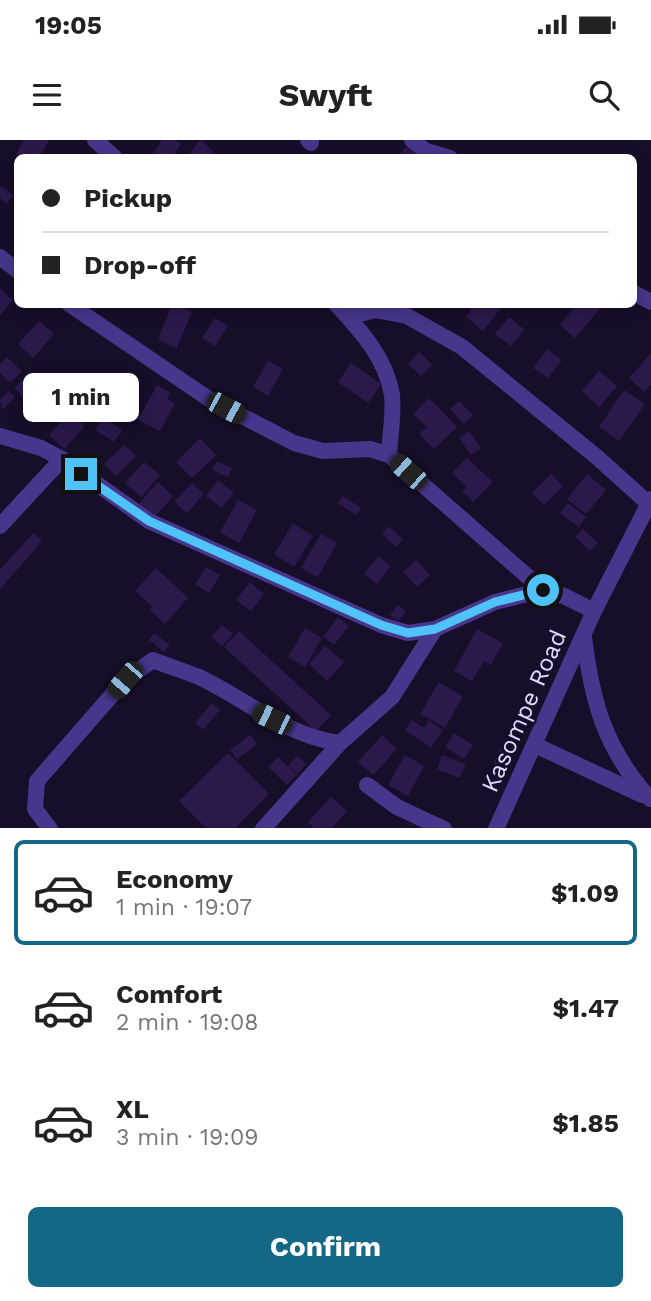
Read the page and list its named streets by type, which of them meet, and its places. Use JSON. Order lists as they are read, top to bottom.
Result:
{
  "streets": {
    "street": ["Kasompe Road"]
  },
  "page": {
    "status": "19:05",
    "header": "Swyft",
    "banner": ["Pickup", "Drop-off"],
    "bubble": "1 min",
    "list": [
      {
        "name": "Economy",
        "note": "1 min · 19:07",
        "value": "$1.09"
      },
      {
        "name": "Comfort",
        "note": "2 min · 19:08",
        "value": "$1.47"
      },
      {
        "name": "XL",
        "note": "3 min · 19:09",
        "value": "$1.85"
      }
    ],
    "buttons": "Confirm"
  }
}
